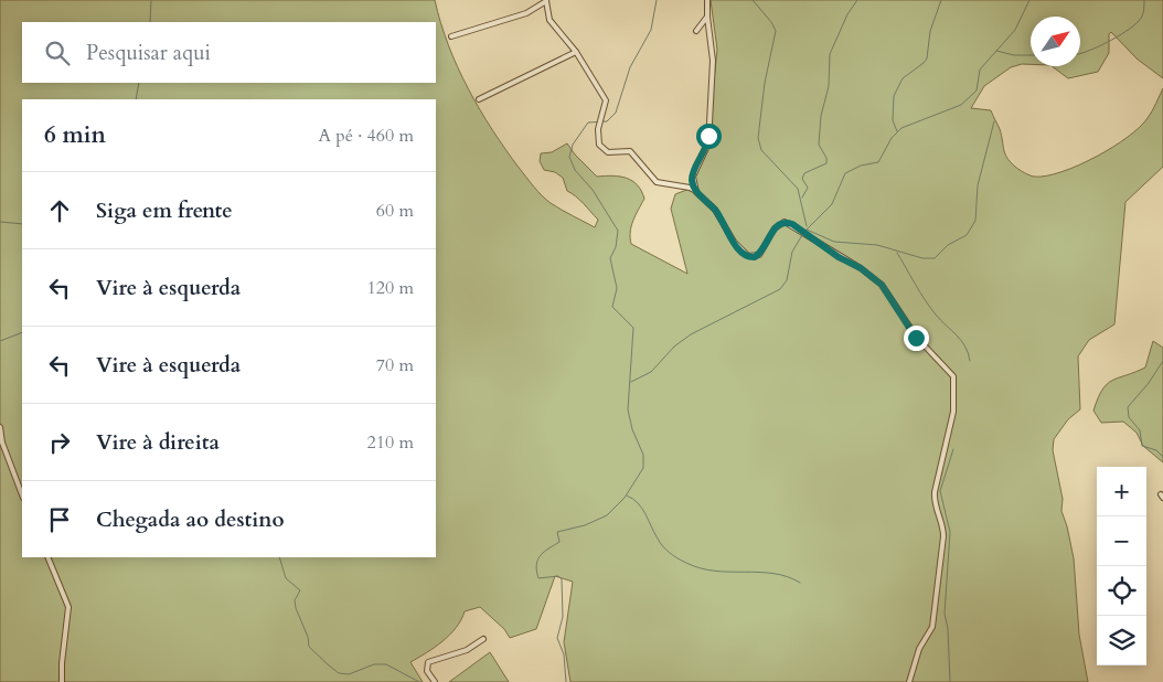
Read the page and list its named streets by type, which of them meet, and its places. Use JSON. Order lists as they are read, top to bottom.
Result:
{
  "north": "top right",
  "page": {
    "search": "Pesquisar aqui",
    "heading": ["6 min", "A pé · 460 m"],
    "list": [
      ["Siga em frente", "60 m"],
      ["Vire à esquerda", "120 m"],
      ["Vire à esquerda", "70 m"],
      ["Vire à direita", "210 m"],
      "Chegada ao destino"
    ],
    "map_buttons": ["+", "−"]
  }
}
